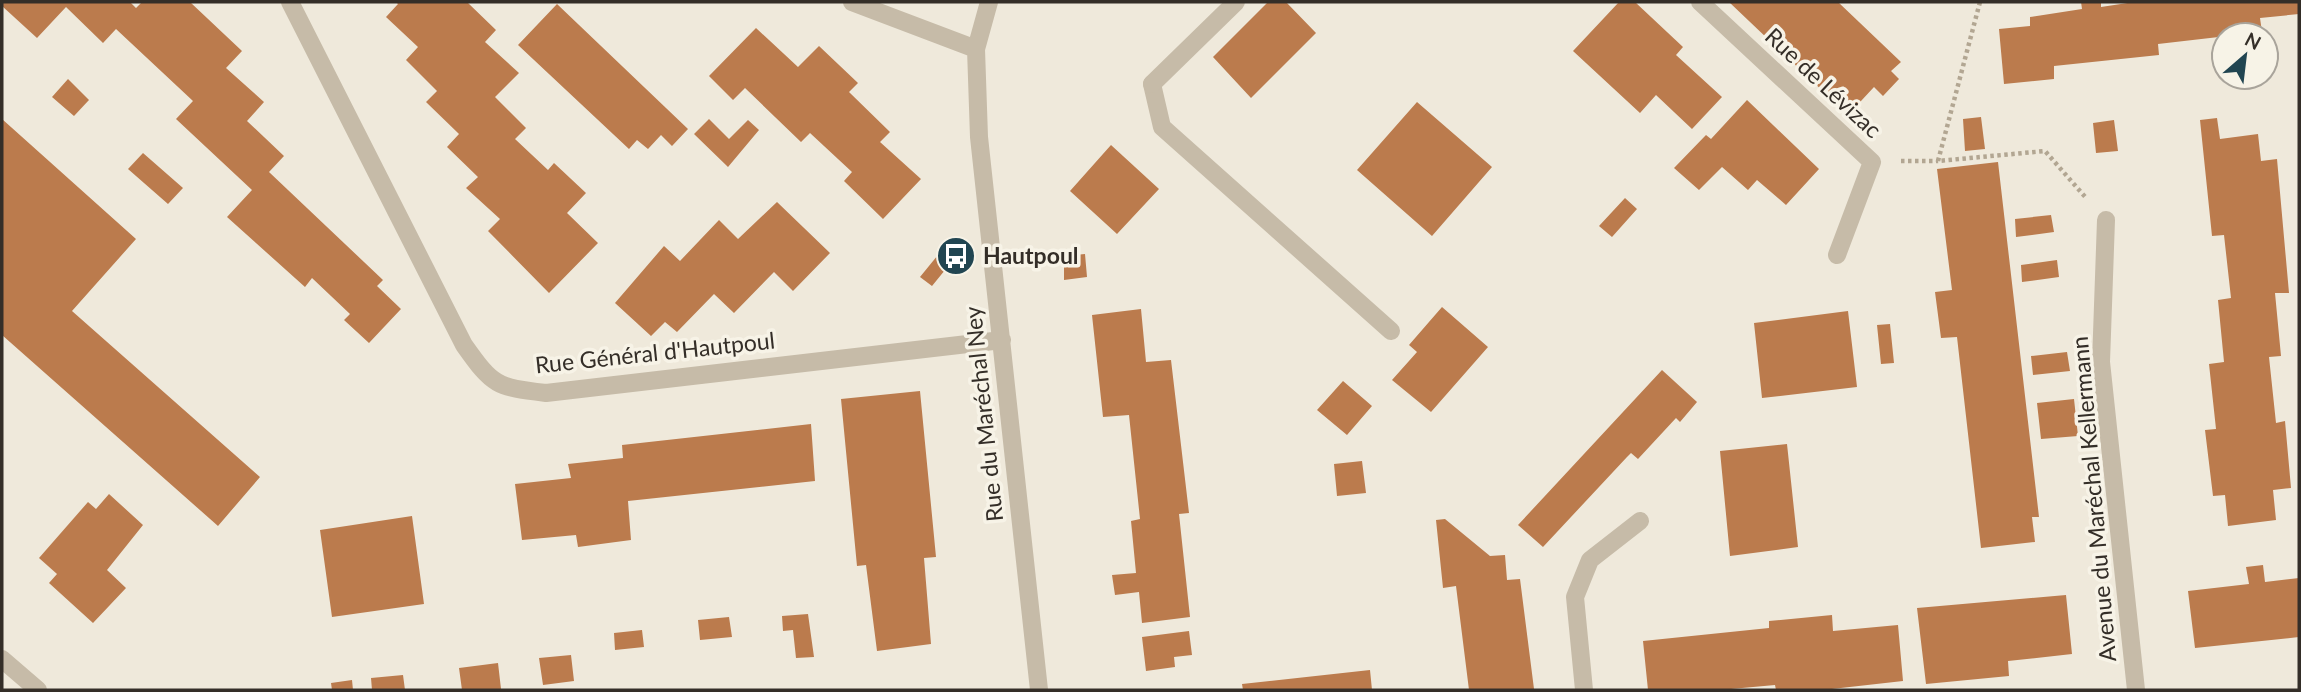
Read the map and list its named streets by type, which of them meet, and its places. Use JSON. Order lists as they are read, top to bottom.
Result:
{
  "streets": {
    "street": [
      "Rue de Lévizac",
      "Rue Général d'Hautpoul",
      "Rue du Maréchal Ney",
      "Avenue du Maréchal Kellermann"
    ]
  },
  "crossings": [
    ["Rue Général d'Hautpoul", "Rue du Maréchal Ney"]
  ],
  "places": {
    "bus stop": ["Hautpoul"]
  },
  "north": "top right"
}
